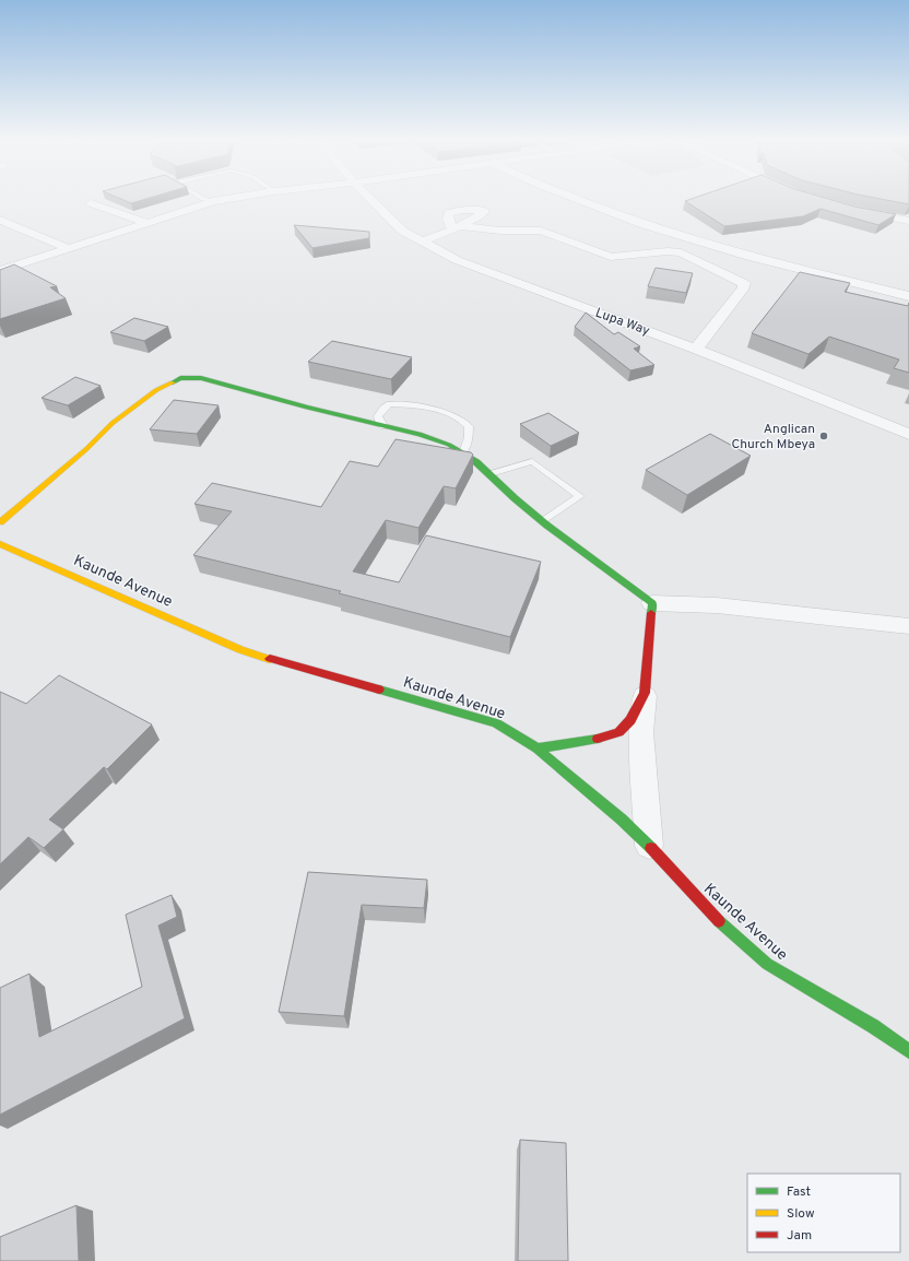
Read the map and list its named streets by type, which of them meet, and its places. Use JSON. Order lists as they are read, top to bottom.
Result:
{
  "streets": {
    "street": ["Lupa Way", "Kaunde Avenue"]
  },
  "places": ["Anglican Church Mbeya"],
  "legend": ["Fast", "Slow", "Jam"]
}
